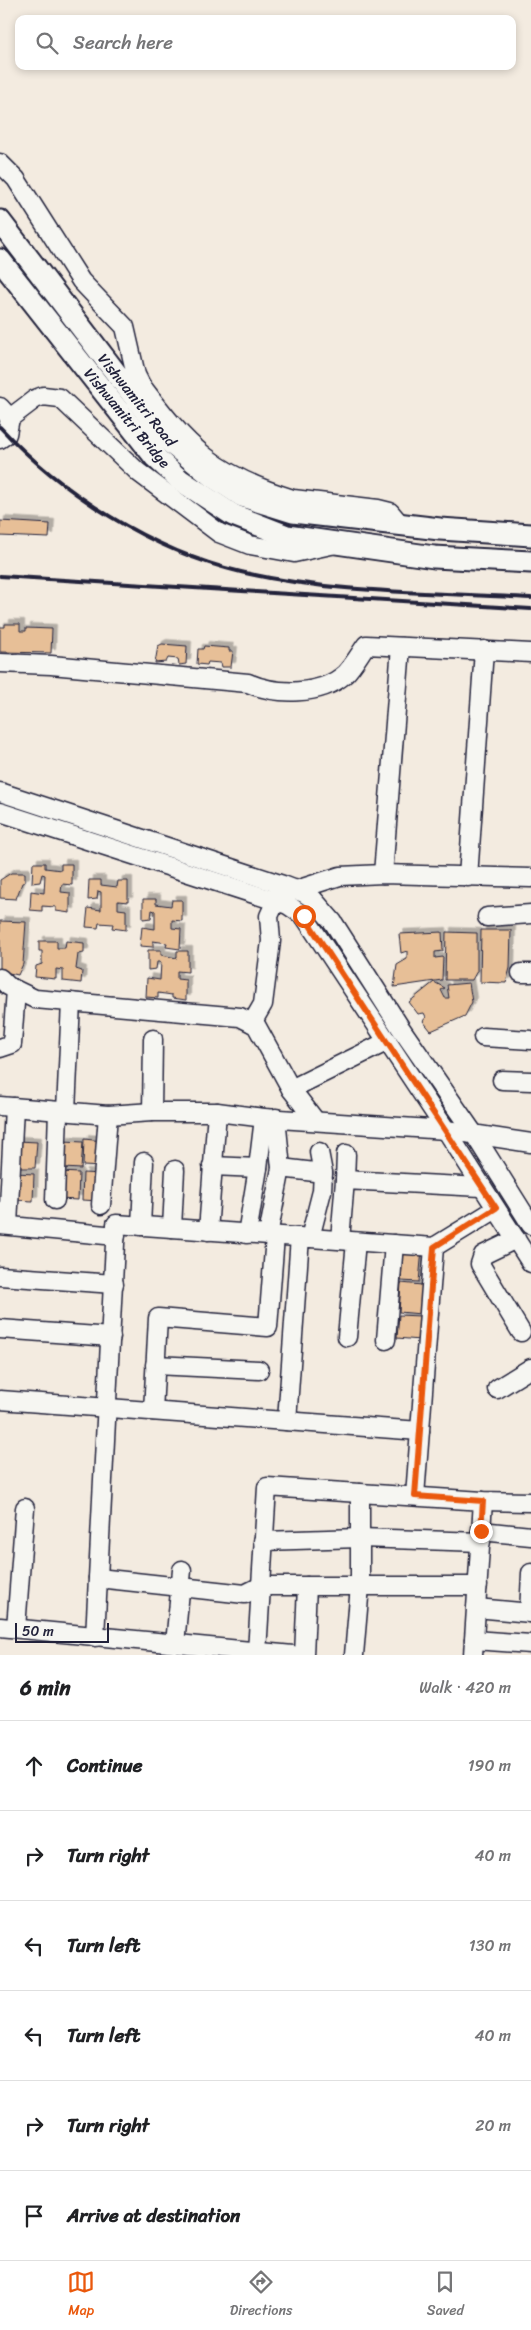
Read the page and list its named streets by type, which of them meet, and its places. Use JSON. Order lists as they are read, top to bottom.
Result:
{
  "streets": {
    "main road": ["Vishwamitri Road", "Vishwamitri Bridge"]
  },
  "scale_bar": "50 m",
  "page": {
    "search": "Search here",
    "scale": "50 m",
    "heading": ["6 min", "Walk · 420 m"],
    "list": [
      ["Continue", "190 m"],
      ["Turn right", "40 m"],
      ["Turn left", "130 m"],
      ["Turn left", "40 m"],
      ["Turn right", "20 m"],
      "Arrive at destination"
    ],
    "nav": ["Map", "Directions", "Saved"]
  }
}
